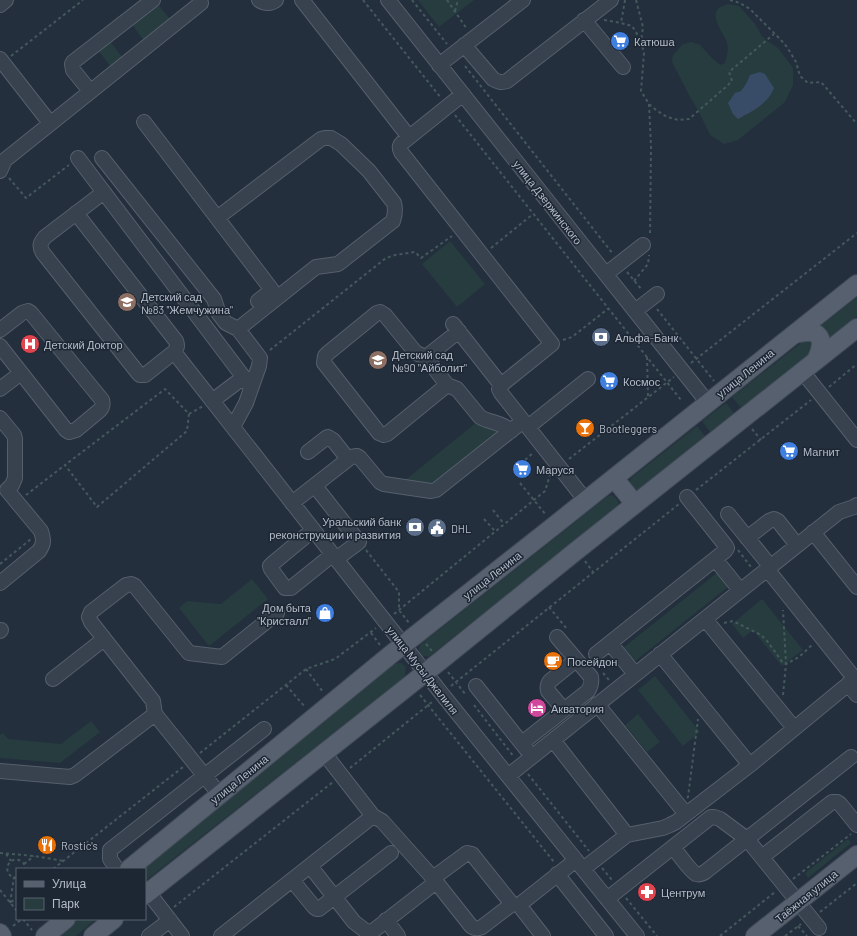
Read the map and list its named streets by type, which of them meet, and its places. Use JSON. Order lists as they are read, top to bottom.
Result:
{
  "streets": {
    "main road": ["улица Ленина", "Таёжная улица"],
    "street": ["улица Дзержинского", "улица Мусы Джалиля"]
  },
  "crossings": [
    ["улица Дзержинского", "улица Ленина"],
    ["улица Ленина", "улица Мусы Джалиля"]
  ],
  "places": {
    "supermarket": [
      "Катюша",
      "Космос",
      "Магнит",
      "Маруся"
    ],
    "school or university": ["Детский сад №83 \"Жемчужина\"", "Детский сад №90 \"Айболит\""],
    "bank": ["Альфа-Банк", "Уральский банк реконструкции и развития"],
    "hospital": ["Детский Доктор"],
    "bar": ["Bootleggers"],
    "public building": ["DHL"],
    "shop": ["Дом быта \"Кристалл\""],
    "cafe": ["Посейдон"],
    "hotel": ["Акватория"],
    "restaurant": ["Rostic's"],
    "pharmacy": ["Центрум"]
  },
  "legend": ["Улица", "Парк"]
}
